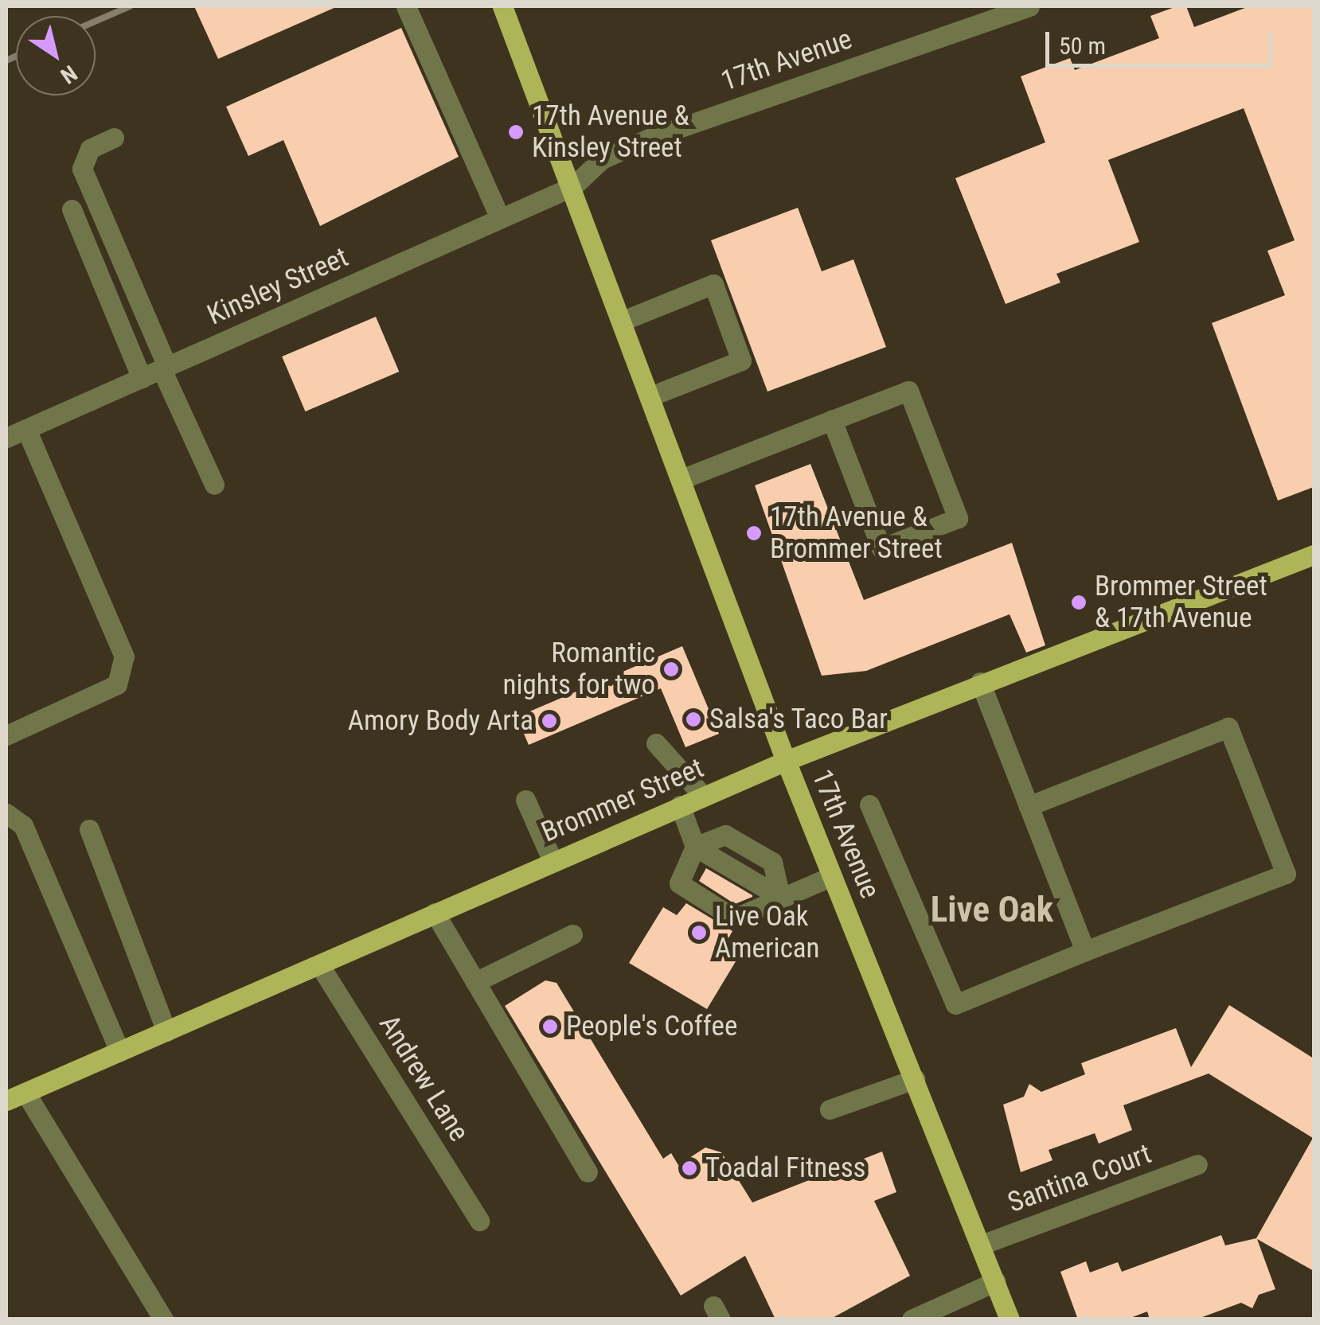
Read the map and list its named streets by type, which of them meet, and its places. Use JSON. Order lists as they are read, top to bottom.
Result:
{
  "streets": {
    "main road": ["17th Avenue", "Brommer Street"],
    "street": ["Kinsley Street", "Andrew Lane", "Santina Court"]
  },
  "crossings": [
    ["17th Avenue", "Kinsley Street"],
    ["17th Avenue", "Brommer Street"],
    ["17th Avenue", "Santina Court"],
    ["Brommer Street", "Andrew Lane"]
  ],
  "districts": ["Live Oak"],
  "places": [
    "17th Avenue & Kinsley Street",
    "17th Avenue & Brommer Street",
    "Brommer Street & 17th Avenue",
    "Romantic nights for two",
    "Salsa's Taco Bar",
    "Amory Body Arta",
    "Live Oak American",
    "People's Coffee",
    "Toadal Fitness"
  ],
  "scale_bar": "50 m",
  "north": "bottom right"
}
